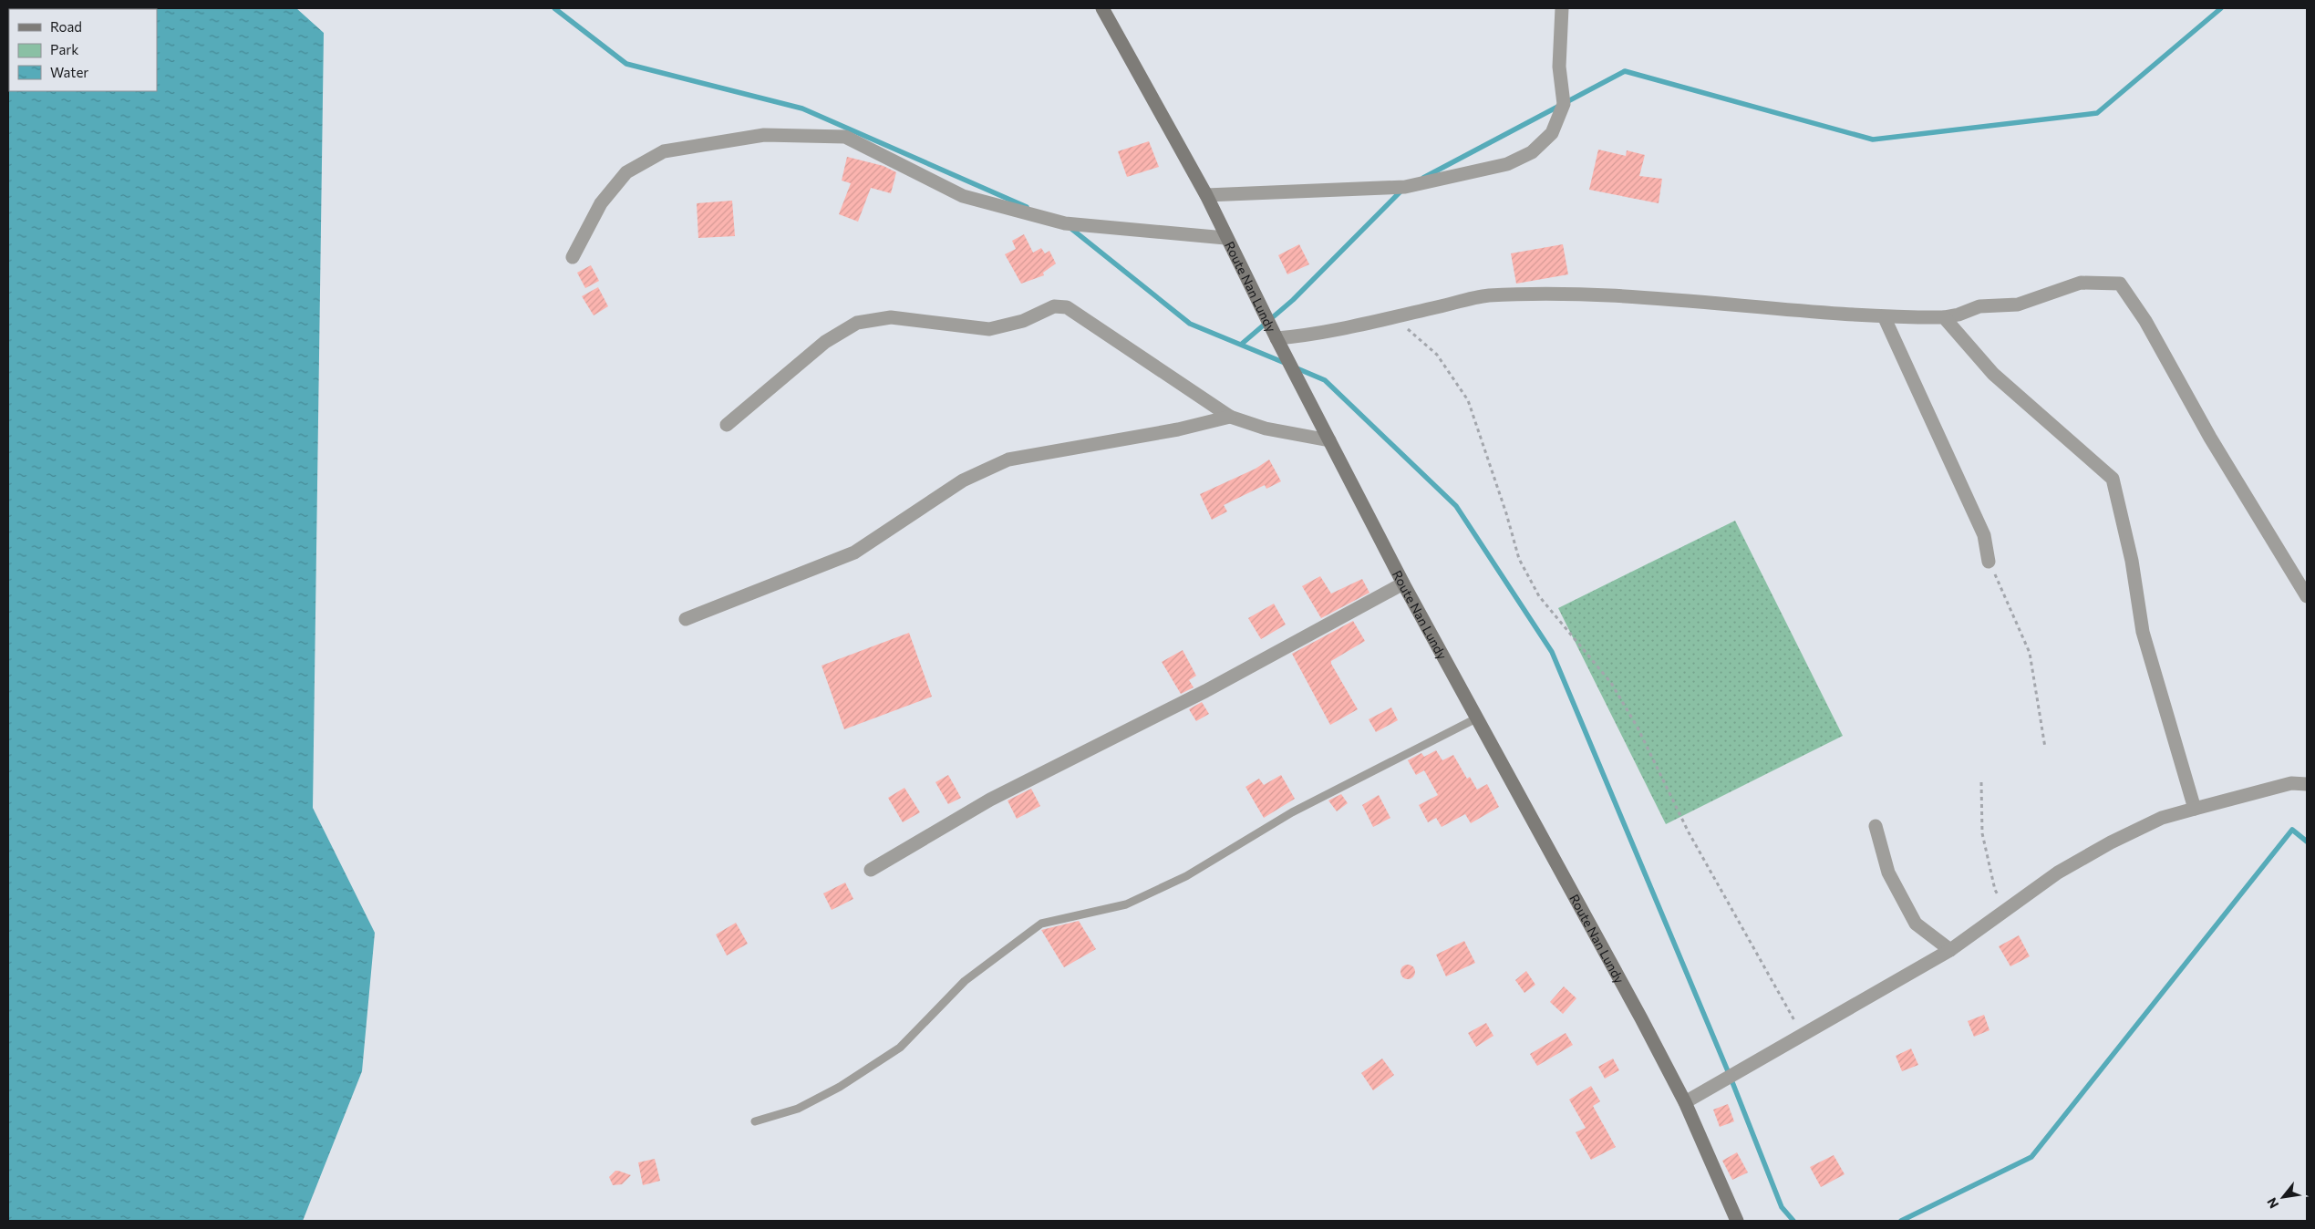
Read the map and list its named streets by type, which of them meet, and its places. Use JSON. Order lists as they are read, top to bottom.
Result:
{
  "streets": {
    "main road": ["Route Nan Lundy"]
  },
  "legend": ["Road", "Park", "Water"],
  "north": "bottom left"
}
